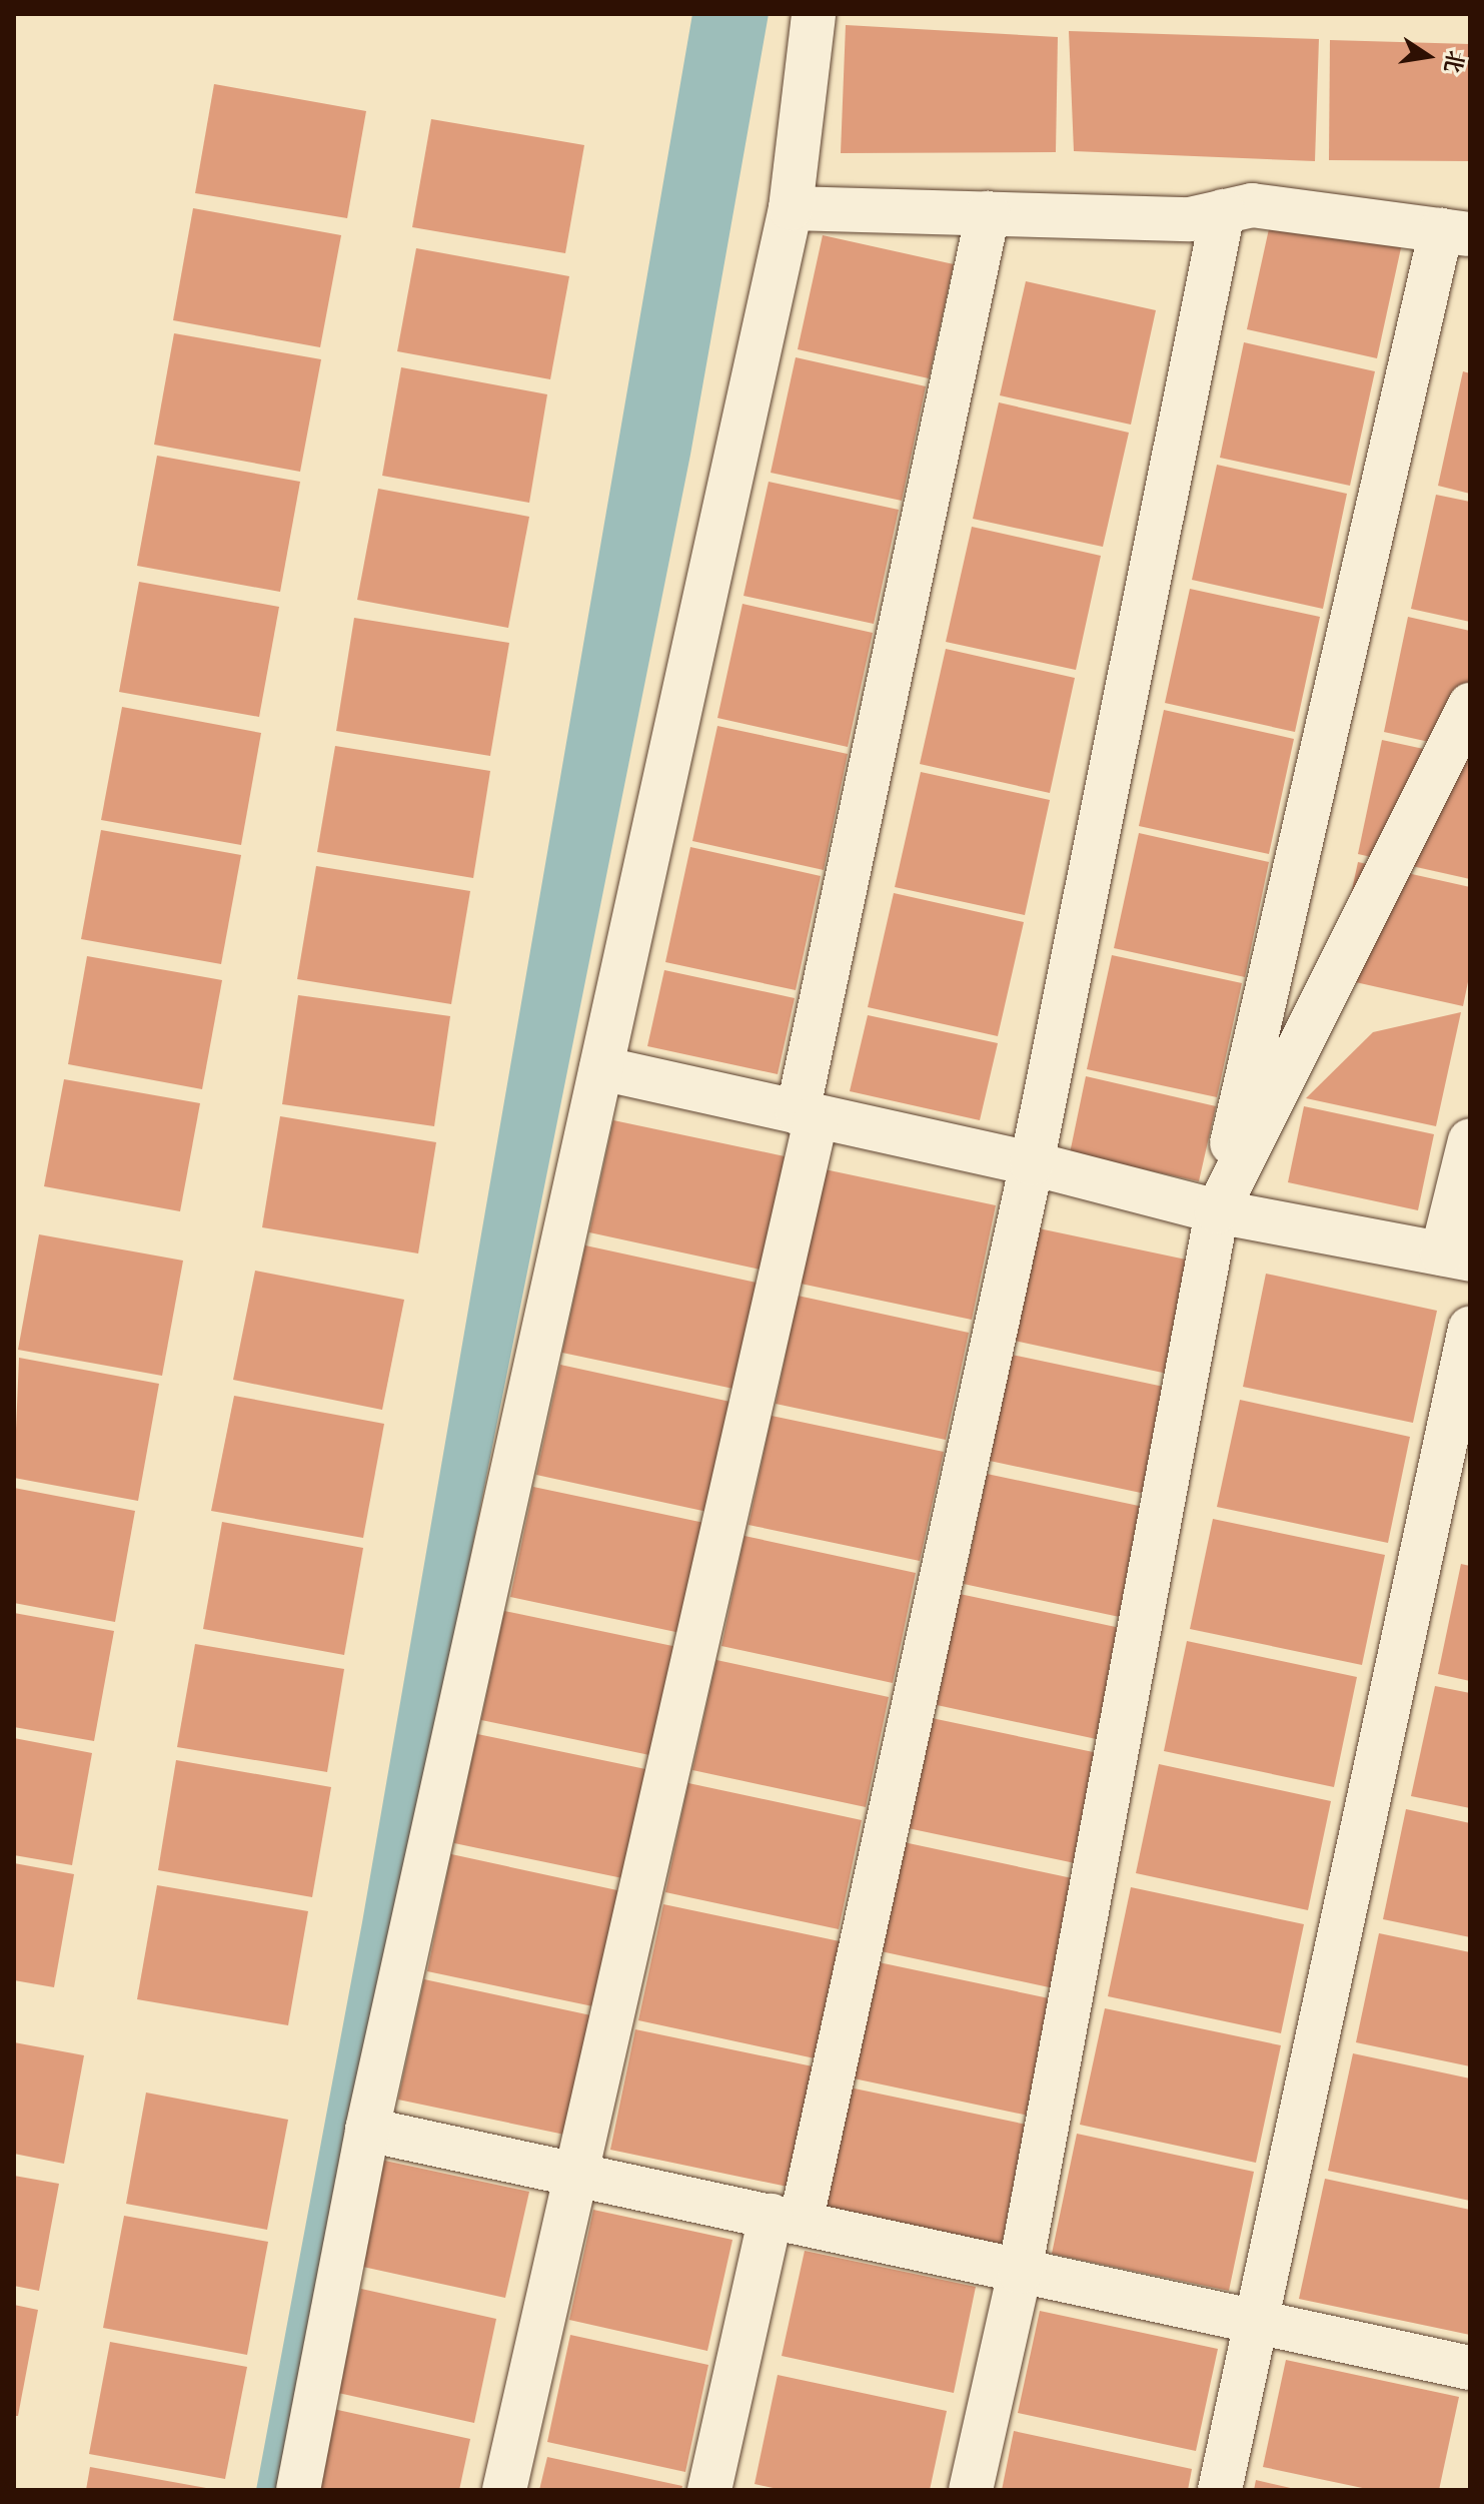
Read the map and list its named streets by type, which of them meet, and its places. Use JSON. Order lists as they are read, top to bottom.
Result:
{
  "north": "right"
}
